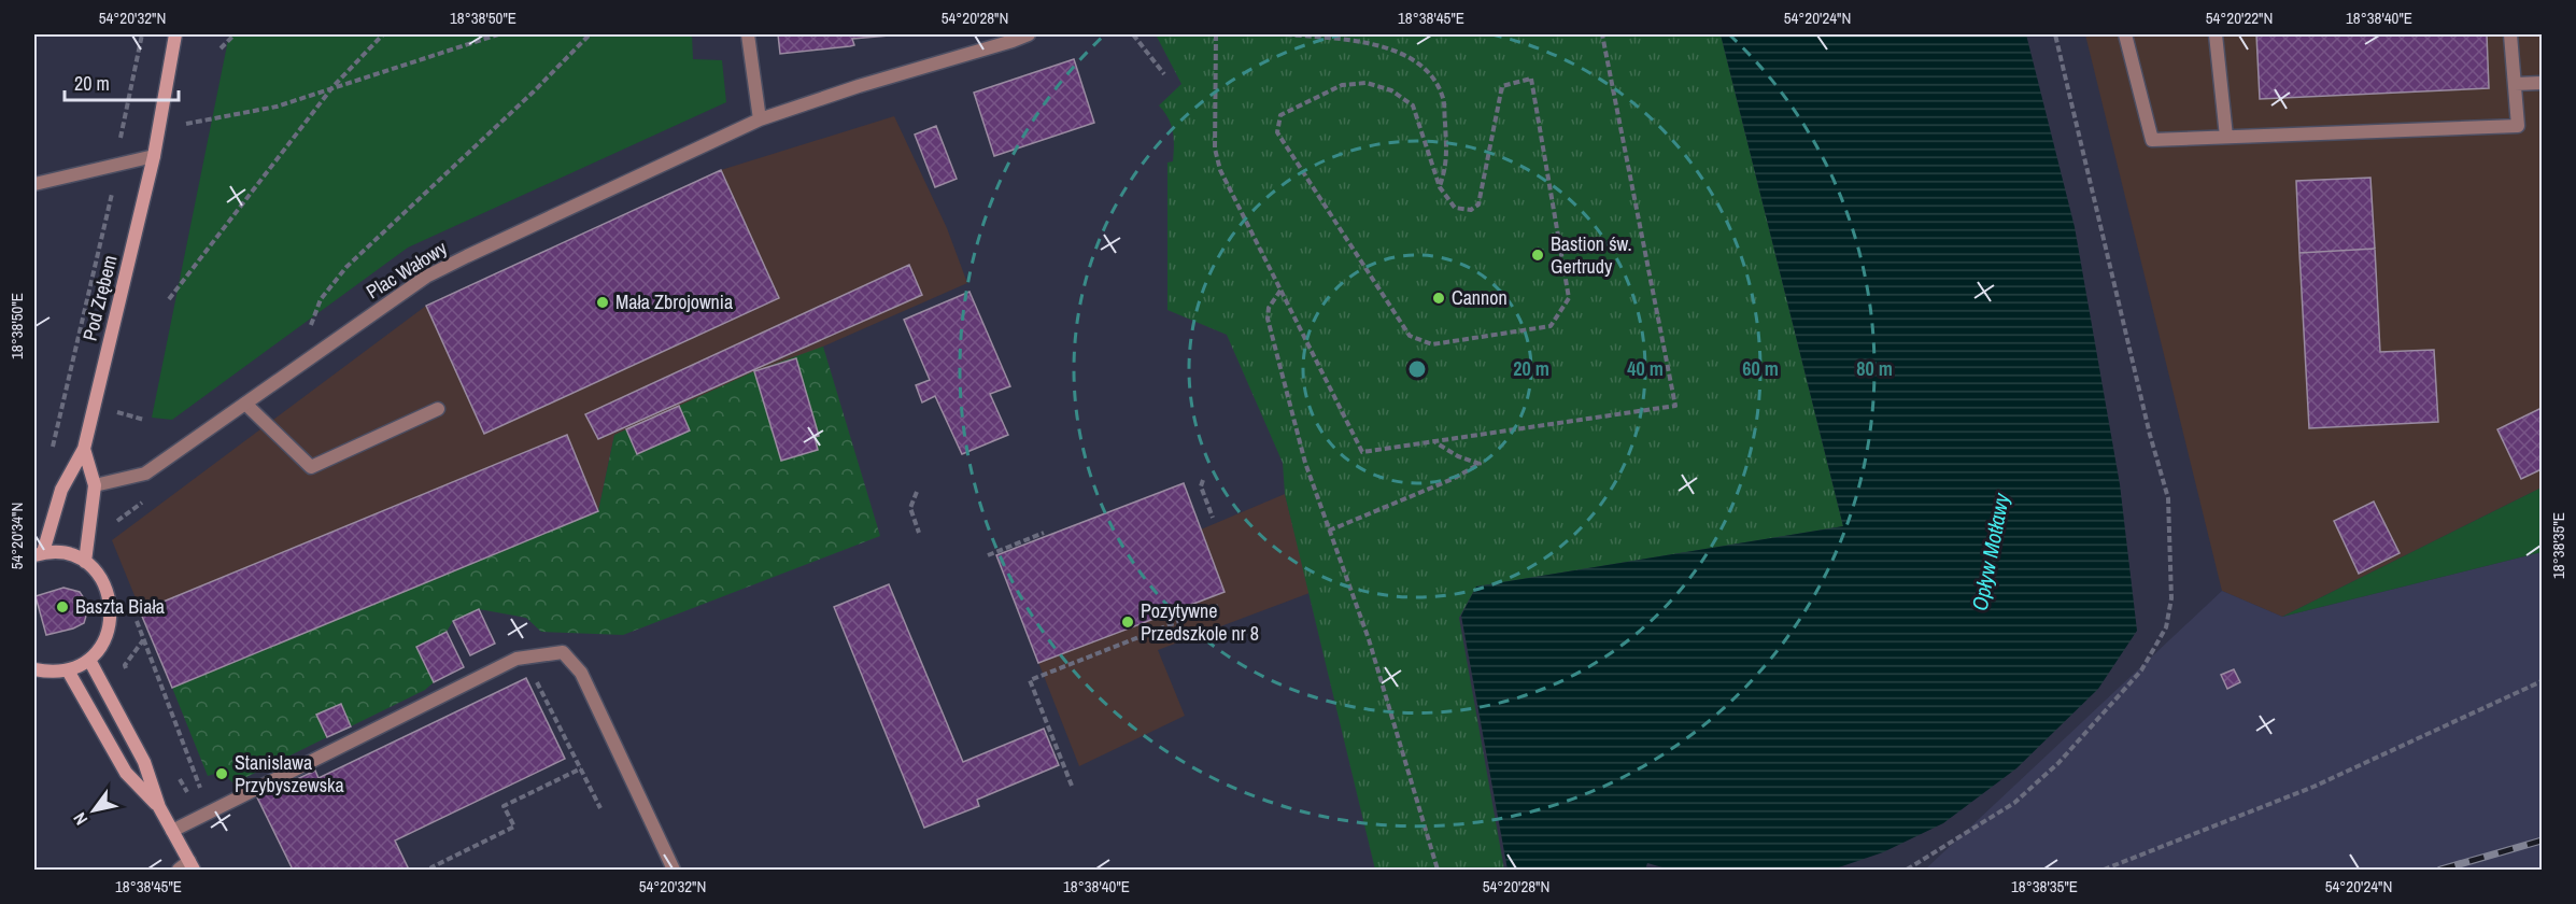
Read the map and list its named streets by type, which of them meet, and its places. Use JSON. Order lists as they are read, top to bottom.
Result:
{
  "streets": {
    "street": ["Plac Wałowy", "Pod Zrębem"]
  },
  "crossings": [
    ["Plac Wałowy", "Pod Zrębem"]
  ],
  "water": ["Opływ Motławy"],
  "places": [
    "Bastion św. Gertrudy",
    "Cannon",
    "Mała Zbrojownia",
    "Baszta Biała",
    "Pozytywne Przedszkole nr 8",
    "Stanislawa Przybyszewska"
  ],
  "scale_bar": "20 m",
  "north": "bottom left",
  "coordinates": [
    "54°20'32\"N",
    "18°38'50\"E",
    "54°20'28\"N",
    "18°38'45\"E",
    "54°20'24\"N",
    "54°20'22\"N",
    "18°38'40\"E",
    "54°20'34\"N",
    "18°38'35\"E"
  ],
  "rings": [
    "20 m",
    "40 m",
    "60 m",
    "80 m"
  ]
}
